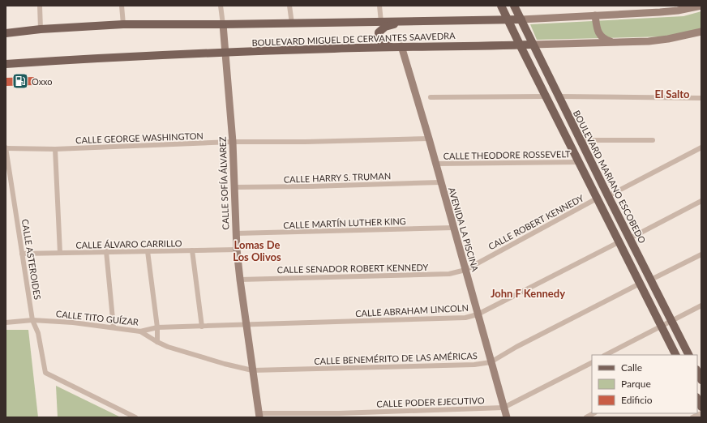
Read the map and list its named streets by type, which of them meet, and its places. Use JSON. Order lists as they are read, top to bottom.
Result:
{
  "streets": {
    "main road": ["BOULEVARD MIGUEL DE CERVANTES SAAVEDRA", "BOULEVARD MARIANO ESCOBEDO"],
    "street": [
      "CALLE GEORGE WASHINGTON",
      "CALLE THEODORE ROSSEVELT",
      "CALLE HARRY S. TRUMAN",
      "CALLE SOFÍA ÁLVAREZ",
      "CALLE ROBERT KENNEDY",
      "CALLE MARTÍN LUTHER KING",
      "AVENIDA LA PISCINA",
      "CALLE ÁLVARO CARRILLO",
      "CALLE ASTEROIDES",
      "CALLE SENADOR ROBERT KENNEDY",
      "CALLE ABRAHAM LINCOLN",
      "CALLE TITO GUÍZAR",
      "CALLE BENEMÉRITO DE LAS AMÉRICAS",
      "CALLE PODER EJECUTIVO"
    ]
  },
  "crossings": [
    ["BOULEVARD MIGUEL DE CERVANTES SAAVEDRA", "BOULEVARD MARIANO ESCOBEDO"],
    ["BOULEVARD MIGUEL DE CERVANTES SAAVEDRA", "CALLE SOFÍA ÁLVAREZ"],
    ["BOULEVARD MIGUEL DE CERVANTES SAAVEDRA", "AVENIDA LA PISCINA"],
    ["CALLE GEORGE WASHINGTON", "CALLE SOFÍA ÁLVAREZ"],
    ["CALLE GEORGE WASHINGTON", "AVENIDA LA PISCINA"],
    ["CALLE GEORGE WASHINGTON", "CALLE ASTEROIDES"],
    ["CALLE THEODORE ROSSEVELT", "AVENIDA LA PISCINA"],
    ["CALLE HARRY S. TRUMAN", "CALLE SOFÍA ÁLVAREZ"],
    ["CALLE HARRY S. TRUMAN", "AVENIDA LA PISCINA"],
    ["CALLE SOFÍA ÁLVAREZ", "CALLE MARTÍN LUTHER KING"],
    ["CALLE SOFÍA ÁLVAREZ", "CALLE ÁLVARO CARRILLO"],
    ["CALLE SOFÍA ÁLVAREZ", "CALLE SENADOR ROBERT KENNEDY"],
    ["CALLE SOFÍA ÁLVAREZ", "CALLE ABRAHAM LINCOLN"],
    ["CALLE SOFÍA ÁLVAREZ", "CALLE TITO GUÍZAR"],
    ["CALLE SOFÍA ÁLVAREZ", "CALLE BENEMÉRITO DE LAS AMÉRICAS"],
    ["CALLE SOFÍA ÁLVAREZ", "CALLE PODER EJECUTIVO"],
    ["CALLE ROBERT KENNEDY", "AVENIDA LA PISCINA"],
    ["CALLE ROBERT KENNEDY", "CALLE SENADOR ROBERT KENNEDY"],
    ["CALLE MARTÍN LUTHER KING", "AVENIDA LA PISCINA"],
    ["AVENIDA LA PISCINA", "CALLE SENADOR ROBERT KENNEDY"],
    ["AVENIDA LA PISCINA", "CALLE ABRAHAM LINCOLN"],
    ["AVENIDA LA PISCINA", "CALLE BENEMÉRITO DE LAS AMÉRICAS"],
    ["AVENIDA LA PISCINA", "CALLE PODER EJECUTIVO"],
    ["CALLE ÁLVARO CARRILLO", "CALLE ASTEROIDES"],
    ["CALLE ASTEROIDES", "CALLE TITO GUÍZAR"],
    ["CALLE ABRAHAM LINCOLN", "CALLE TITO GUÍZAR"],
    ["CALLE TITO GUÍZAR", "CALLE BENEMÉRITO DE LAS AMÉRICAS"]
  ],
  "districts": ["El Salto", "Lomas De Los Olivos", "John F Kennedy"],
  "places": {
    "fuel station": ["Oxxo"]
  },
  "legend": ["Calle", "Parque", "Edificio"]
}
